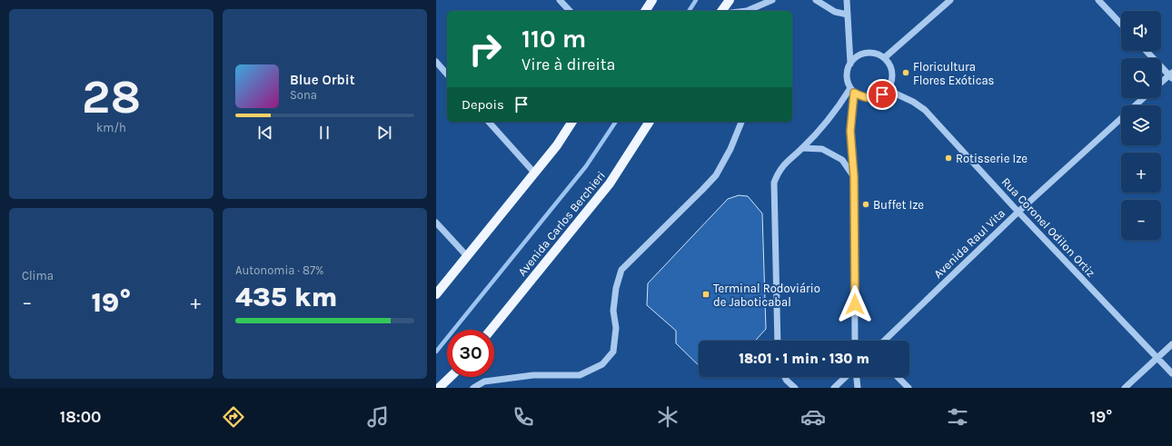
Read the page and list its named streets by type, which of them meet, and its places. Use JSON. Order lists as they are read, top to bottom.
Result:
{
  "streets": {
    "main road": ["Avenida Carlos Berchieri"],
    "street": ["Rua Coronel Odilon Ortiz", "Avenida Raul Vita"]
  },
  "crossings": [
    ["Rua Coronel Odilon Ortiz", "Avenida Raul Vita"]
  ],
  "places": {
    "other": ["Floricultura Flores Exóticas", "Rotisserie Ize", "Buffet Ize"],
    "transit": ["Terminal Rodoviário de Jaboticabal"]
  },
  "page": {
    "tile": [
      ["28", "km/h"],
      "Clima",
      ["Autonomia · 87%", "435 km"]
    ],
    "map_buttons": ["+", "−"],
    "turn": ["110 m", "Vire à direita"],
    "song": ["Blue Orbit", "Sona"],
    "then": "Depois",
    "heat": ["−", "19°", "+"],
    "limit": "30",
    "trip": "18:01 · 1 min · 130 m",
    "tabs": ["18:00", "19°"]
  }
}
